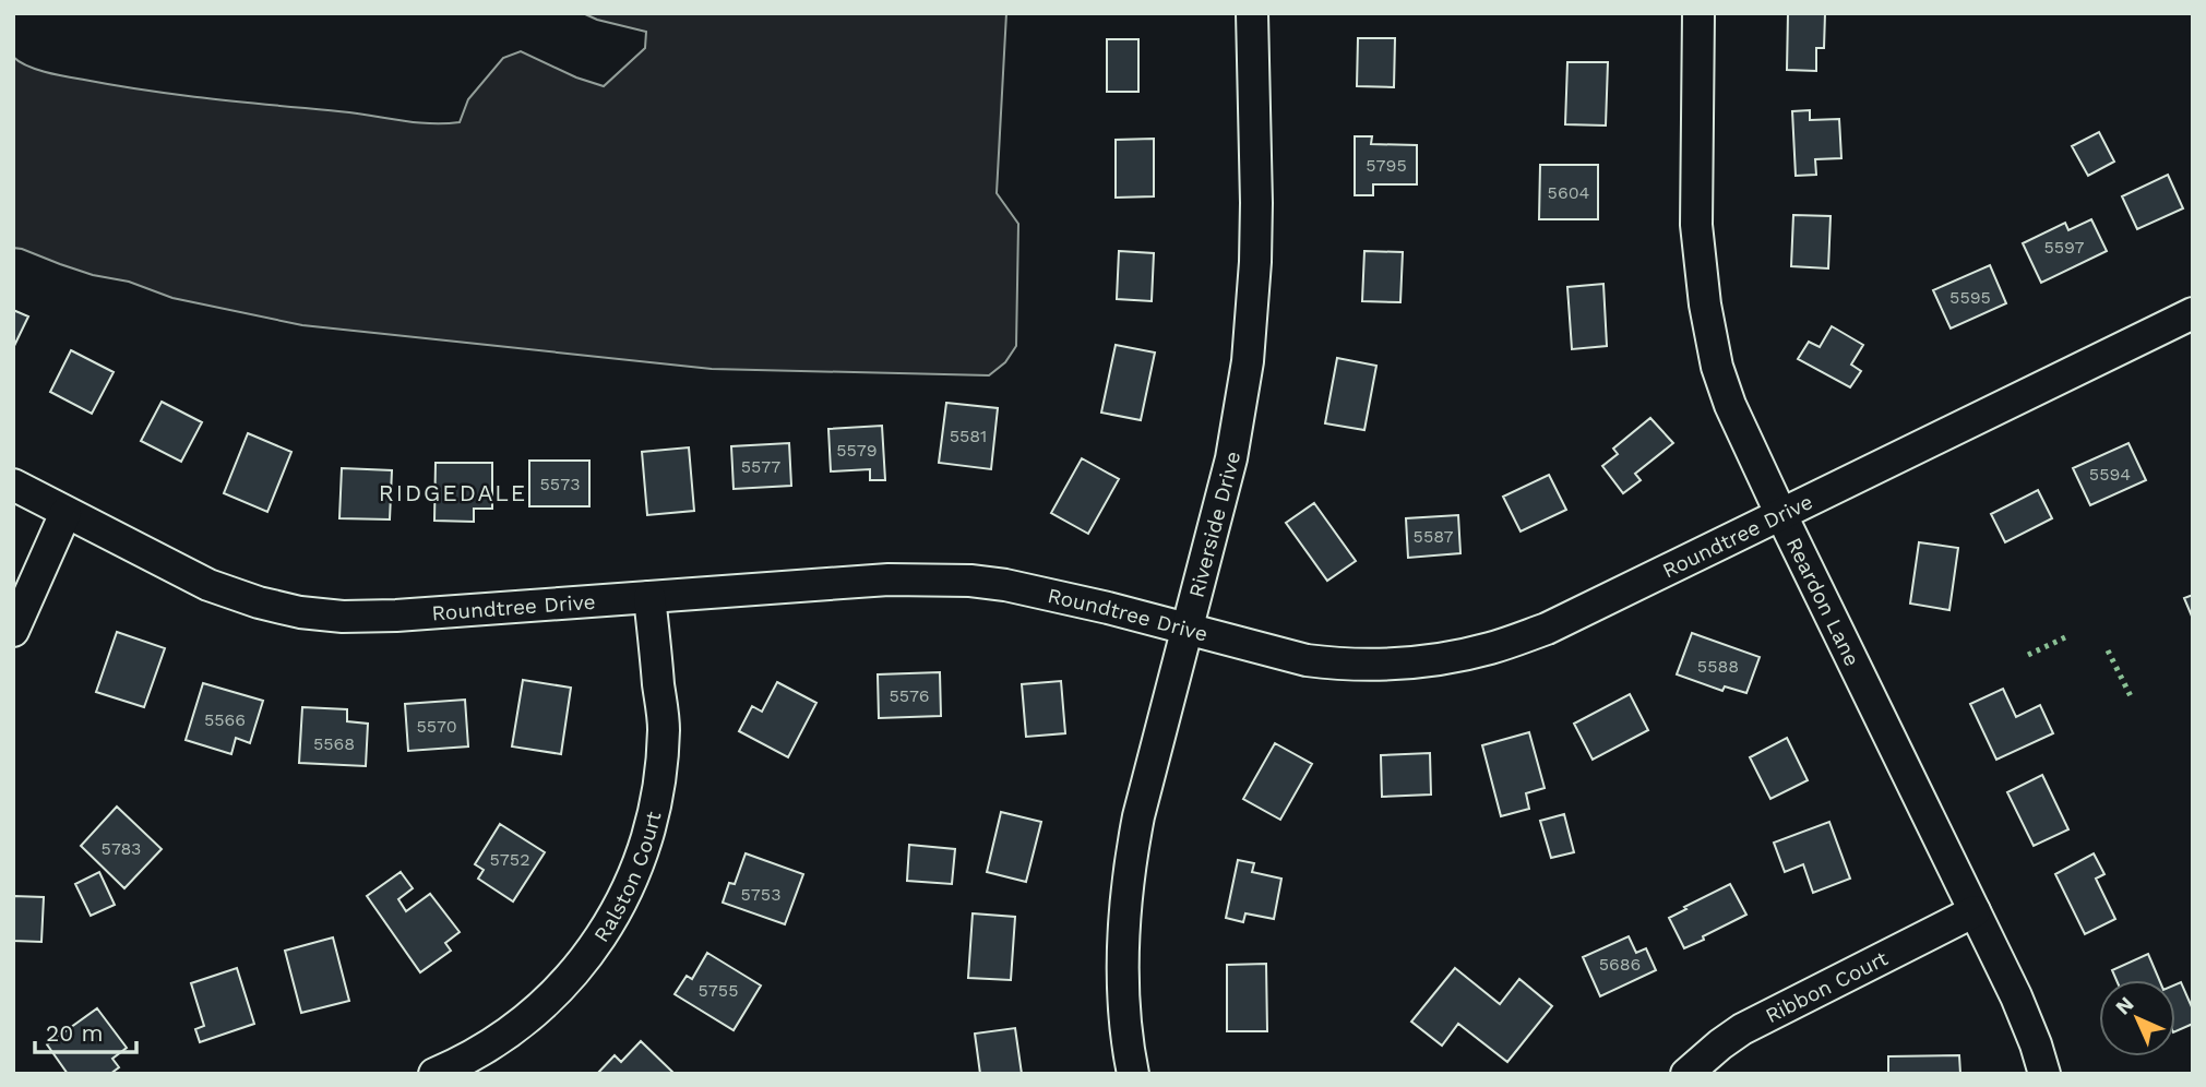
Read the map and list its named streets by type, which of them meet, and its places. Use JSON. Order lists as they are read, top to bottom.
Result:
{
  "streets": {
    "street": [
      "Riverside Drive",
      "Roundtree Drive",
      "Reardon Lane",
      "Ralston Court",
      "Ribbon Court"
    ]
  },
  "crossings": [
    ["Riverside Drive", "Roundtree Drive"],
    ["Roundtree Drive", "Reardon Lane"],
    ["Roundtree Drive", "Ralston Court"],
    ["Reardon Lane", "Ribbon Court"]
  ],
  "districts": ["RIDGEDALE"],
  "house_numbers": [
    "5795",
    "5604",
    "5597",
    "5595",
    "5581",
    "5579",
    "5577",
    "5594",
    "5573",
    "5587",
    "5588",
    "5576",
    "5566",
    "5570",
    "5568",
    "5783",
    "5752",
    "5753",
    "5686",
    "5755"
  ],
  "scale_bar": "20 m",
  "north": "top left"
}
